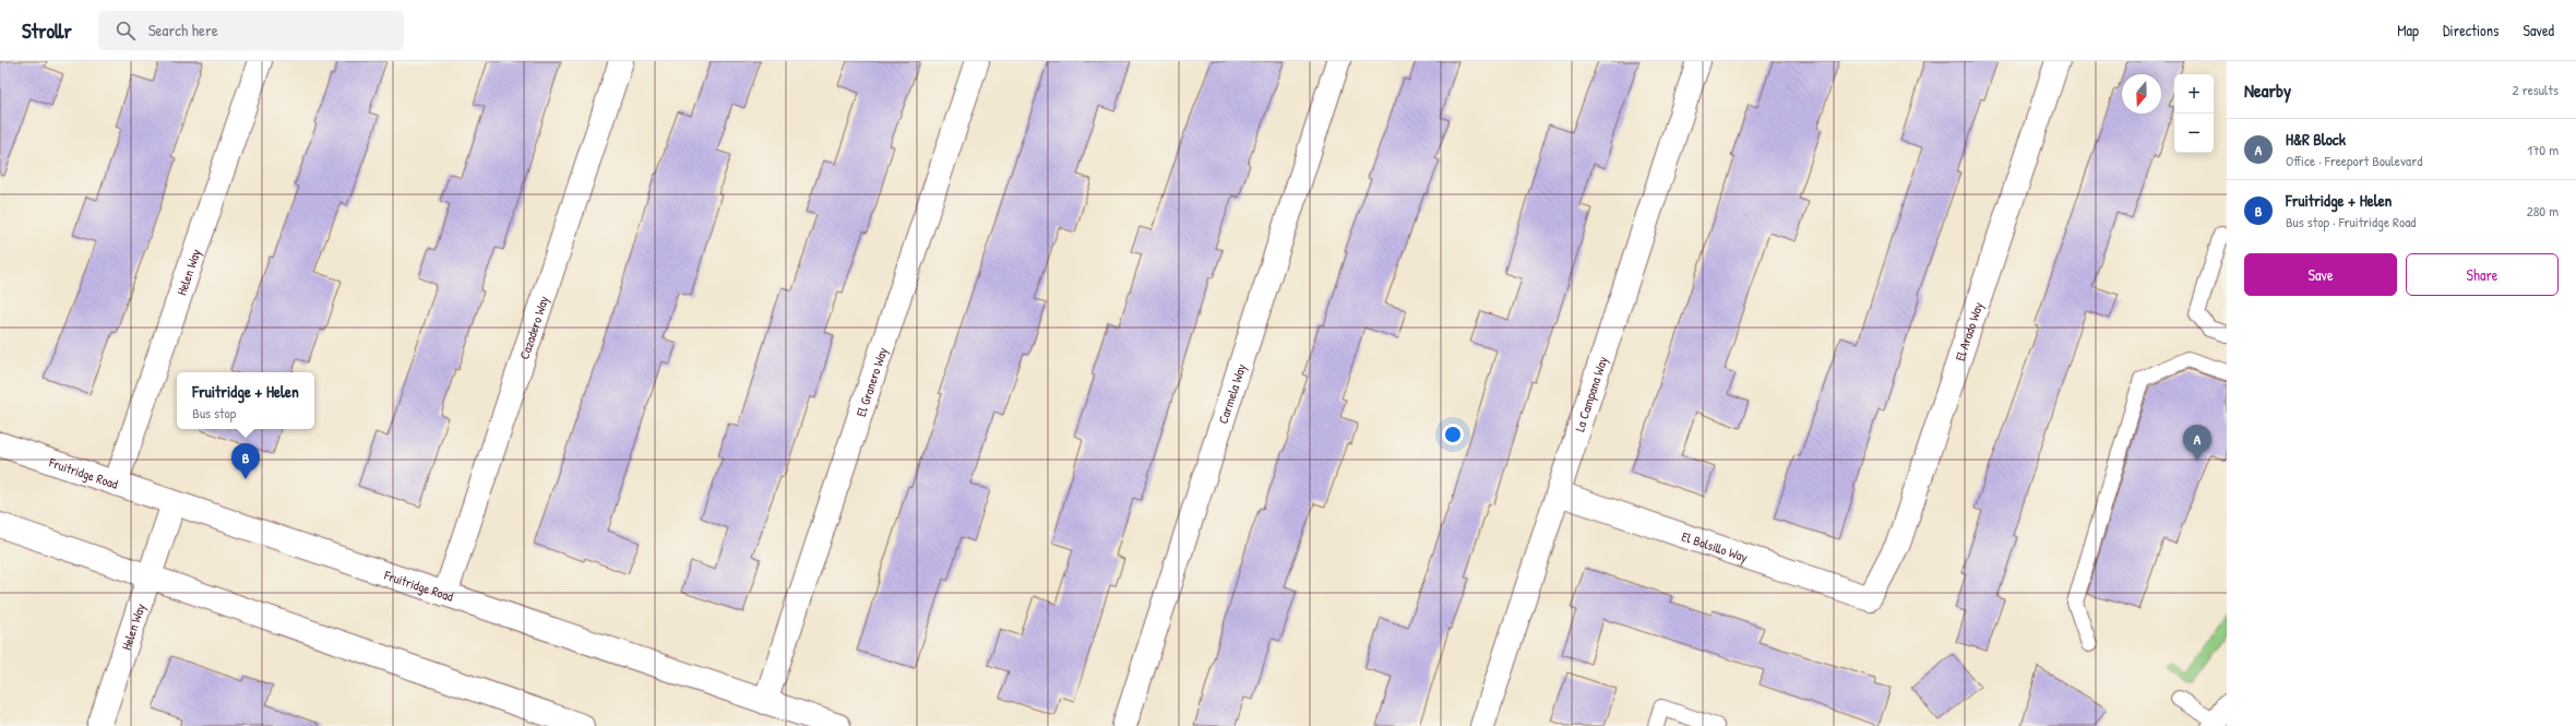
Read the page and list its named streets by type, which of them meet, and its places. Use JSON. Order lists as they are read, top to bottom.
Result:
{
  "streets": {
    "street": [
      "Helen Way",
      "Cazadero Way",
      "El Arado Way",
      "El Granero Way",
      "Carmela Way",
      "La Campana Way",
      "Fruitridge Road",
      "El Bolsillo Way"
    ]
  },
  "crossings": [
    ["Helen Way", "Fruitridge Road"],
    ["Cazadero Way", "Fruitridge Road"],
    ["El Arado Way", "El Bolsillo Way"],
    ["El Granero Way", "Fruitridge Road"],
    ["La Campana Way", "El Bolsillo Way"]
  ],
  "north": "bottom",
  "page": {
    "header": "Strollr",
    "search": "Search here",
    "nav": ["Map", "Directions", "Saved"],
    "heading": ["Nearby", "2 results"],
    "map_buttons": ["+", "−"],
    "list": [
      {
        "mark": "A",
        "name": "H&R Block",
        "note": "Office · Freeport Boulevard",
        "value": "170 m"
      },
      {
        "mark": "B",
        "name": "Fruitridge + Helen",
        "note": "Bus stop · Fruitridge Road",
        "value": "280 m"
      }
    ],
    "buttons": ["Save", "Share"],
    "popup": ["Fruitridge + Helen", "Bus stop"],
    "pins": ["A", "B"]
  }
}
